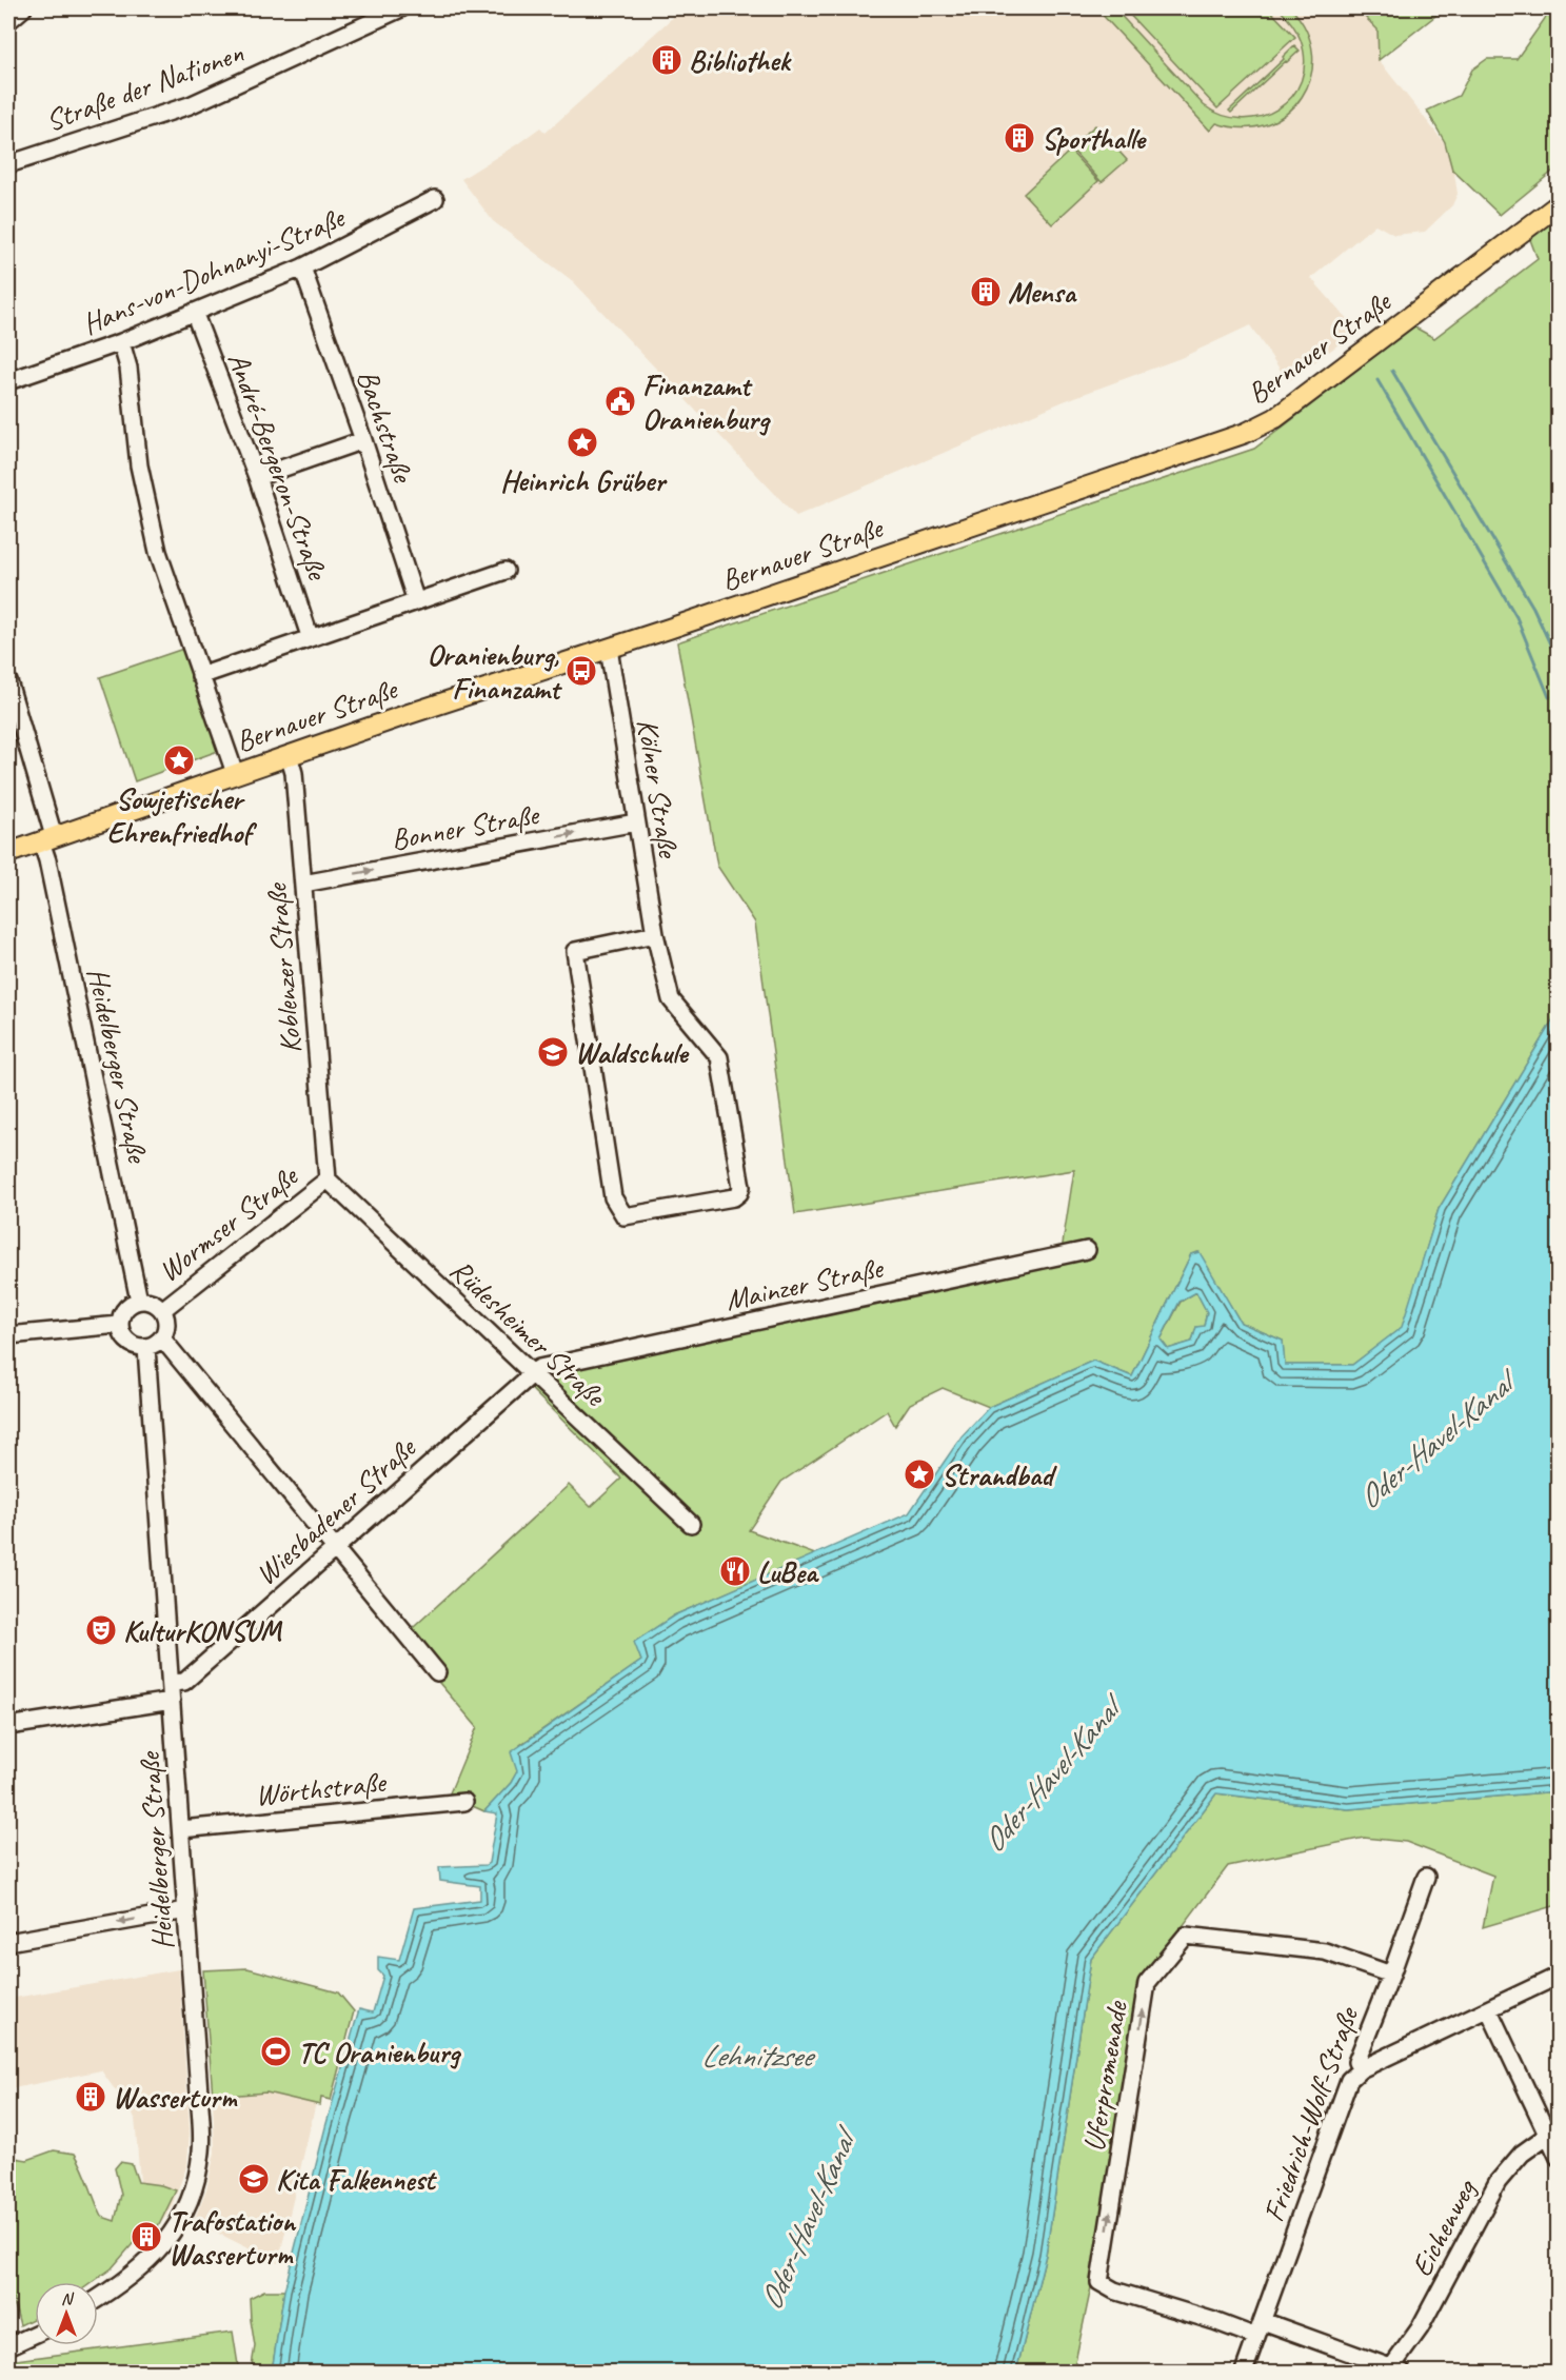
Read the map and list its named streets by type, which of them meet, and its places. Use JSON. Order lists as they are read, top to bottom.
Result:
{
  "streets": {
    "main road": ["Bernauer Straße"],
    "street": [
      "Straße der Nationen",
      "Hans-von-Dohnanyi-Straße",
      "Bachstraße",
      "André-Bergeron-Straße",
      "Kölner Straße",
      "Bonner Straße",
      "Koblenzer Straße",
      "Heidelberger Straße",
      "Wormser Straße",
      "Mainzer Straße",
      "Rüdesheimer Straße",
      "Wiesbadener Straße",
      "Wörthstraße",
      "Uferpromenade",
      "Friedrich-Wolf-Straße",
      "Eichenweg"
    ]
  },
  "crossings": [
    ["Hans-von-Dohnanyi-Straße", "Bachstraße"],
    ["Hans-von-Dohnanyi-Straße", "André-Bergeron-Straße"],
    ["Bernauer Straße", "Kölner Straße"],
    ["Bernauer Straße", "Koblenzer Straße"],
    ["Bernauer Straße", "Heidelberger Straße"],
    ["Kölner Straße", "Bonner Straße"],
    ["Bonner Straße", "Koblenzer Straße"],
    ["Koblenzer Straße", "Wormser Straße"],
    ["Koblenzer Straße", "Rüdesheimer Straße"],
    ["Heidelberger Straße", "Wormser Straße"],
    ["Heidelberger Straße", "Wiesbadener Straße"],
    ["Heidelberger Straße", "Wörthstraße"],
    ["Wormser Straße", "Rüdesheimer Straße"],
    ["Mainzer Straße", "Rüdesheimer Straße"],
    ["Mainzer Straße", "Wiesbadener Straße"],
    ["Rüdesheimer Straße", "Wiesbadener Straße"],
    ["Uferpromenade", "Friedrich-Wolf-Straße"]
  ],
  "one_way": ["Bonner Straße"],
  "water": ["Oder-Havel-Kanal", "Lehnitzsee"],
  "places": {
    "building": [
      "Bibliothek",
      "Sporthalle",
      "Mensa",
      "Wasserturm",
      "Trafostation Wasserturm"
    ],
    "public building": ["Finanzamt Oranienburg"],
    "place": ["Heinrich Grüber", "Sowjetischer Ehrenfriedhof", "Strandbad"],
    "bus stop": ["Oranienburg, Finanzamt"],
    "school or university": ["Waldschule", "Kita Falkennest"],
    "restaurant": ["LuBea"],
    "theatre": ["KulturKONSUM"],
    "sports": ["TC Oranienburg"]
  },
  "north": "top"
}
